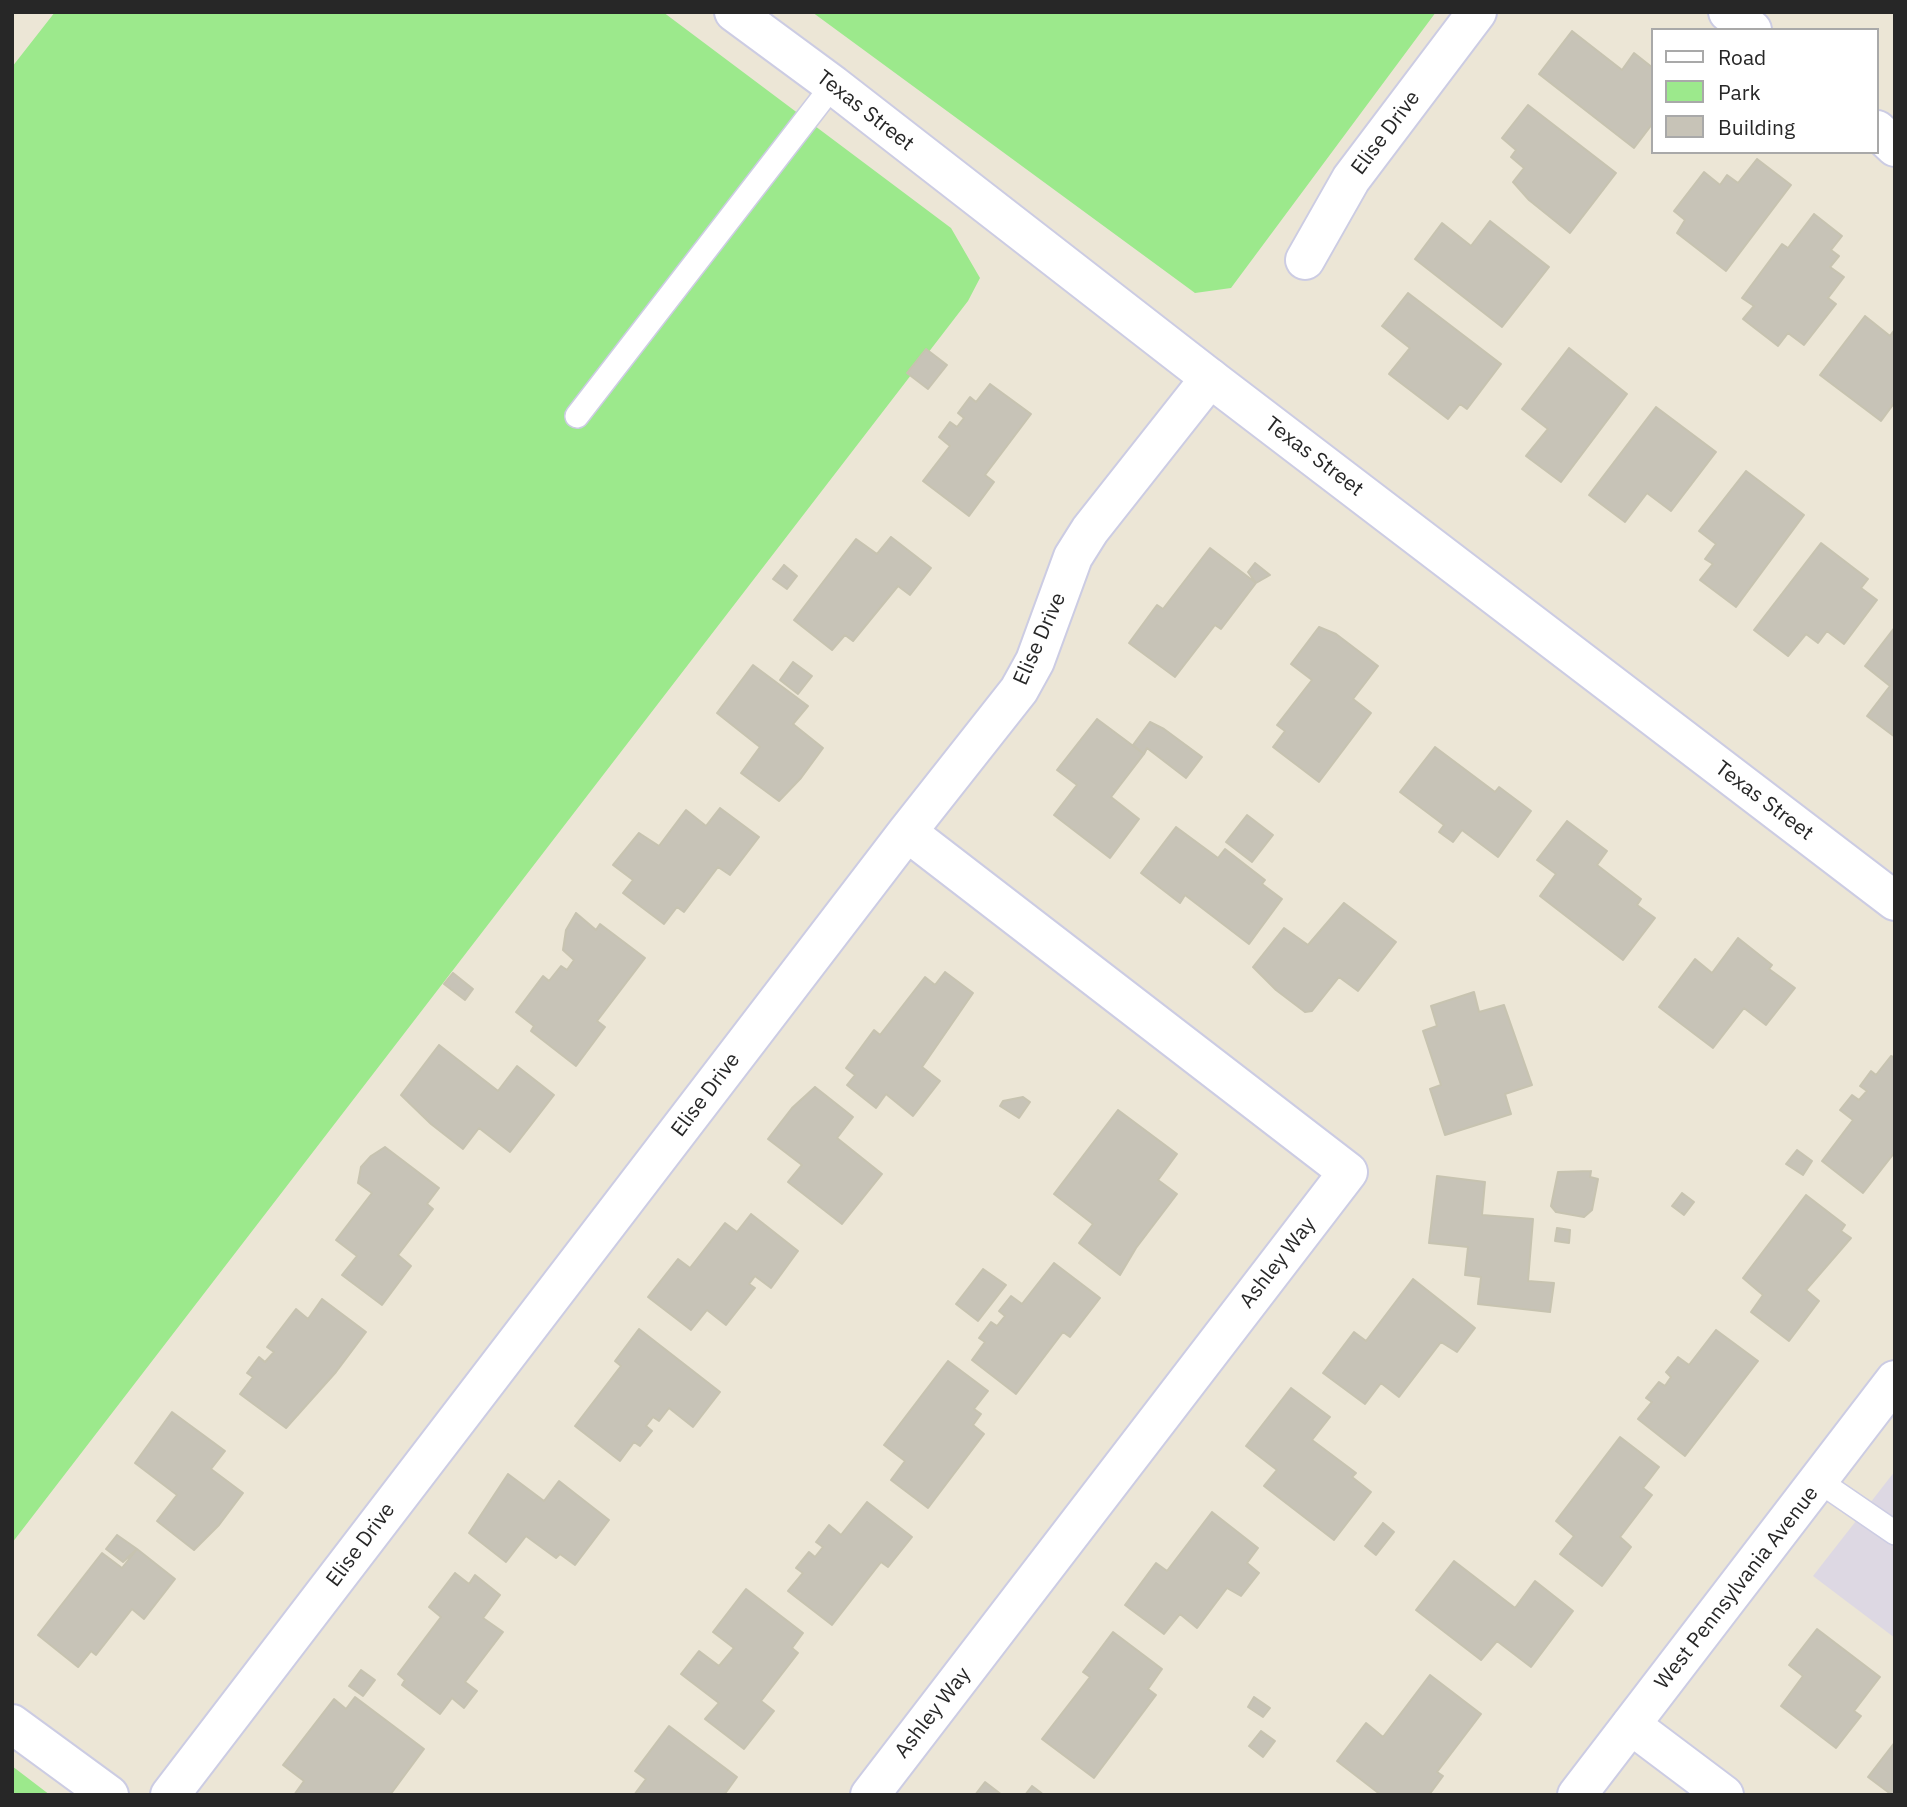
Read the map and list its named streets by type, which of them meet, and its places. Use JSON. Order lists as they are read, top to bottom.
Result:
{
  "streets": {
    "street": [
      "Texas Street",
      "Elise Drive",
      "Ashley Way",
      "West Pennsylvania Avenue"
    ]
  },
  "crossings": [
    ["Texas Street", "Elise Drive"],
    ["Elise Drive", "Ashley Way"]
  ],
  "legend": ["Road", "Park", "Building"]
}
